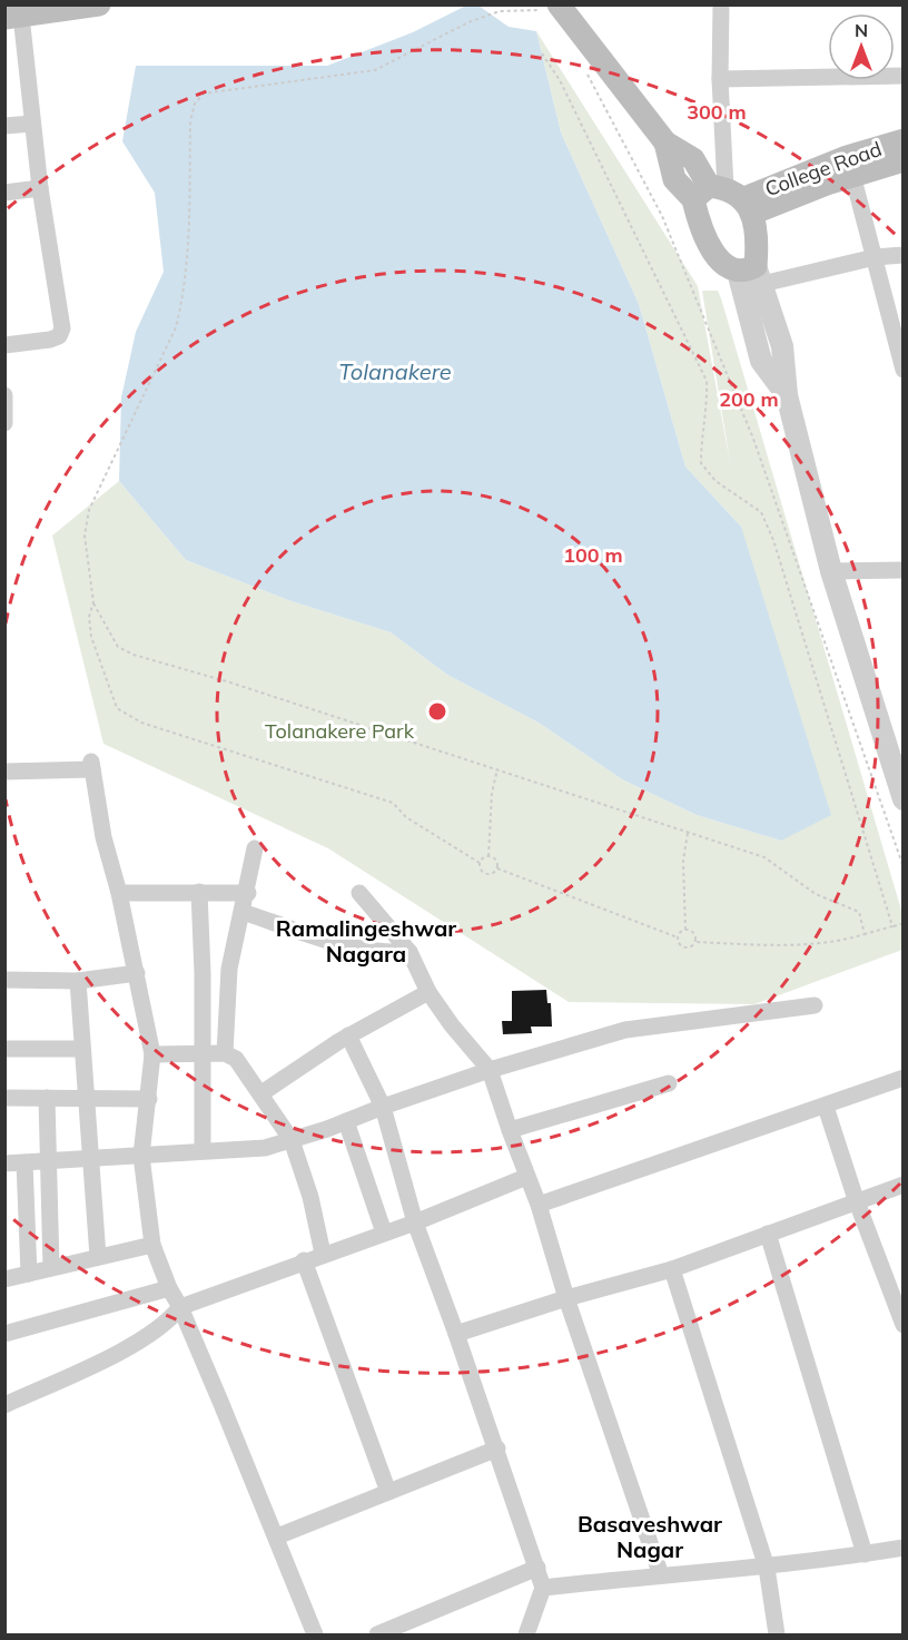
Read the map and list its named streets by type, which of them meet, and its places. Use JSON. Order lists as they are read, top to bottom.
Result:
{
  "streets": {
    "main road": ["College Road"]
  },
  "districts": ["Ramalingeshwar Nagara", "Basaveshwar Nagar"],
  "water": ["Tolanakere"],
  "parks": ["Tolanakere Park"],
  "north": "top",
  "rings": ["300 m", "200 m", "100 m"]
}
